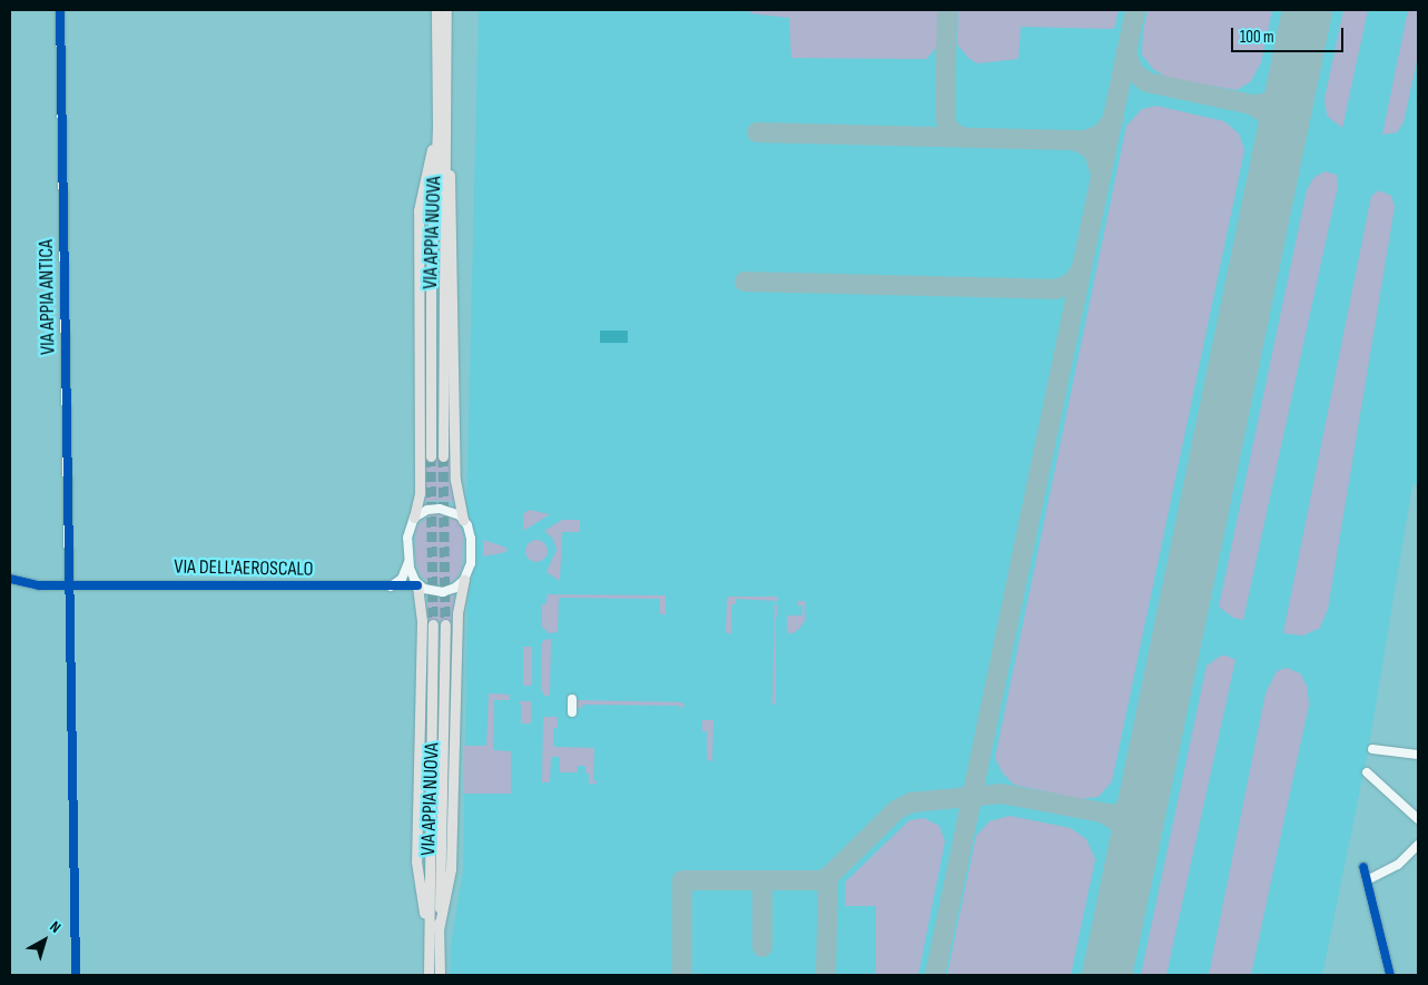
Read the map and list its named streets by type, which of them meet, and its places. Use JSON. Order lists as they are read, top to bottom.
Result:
{
  "streets": {
    "main road": ["VIA APPIA NUOVA"],
    "street": ["VIA APPIA ANTICA", "VIA DELL'AEROSCALO"]
  },
  "crossings": [
    ["VIA APPIA ANTICA", "VIA DELL'AEROSCALO"]
  ],
  "scale_bar": "100 m",
  "north": "top right"
}
